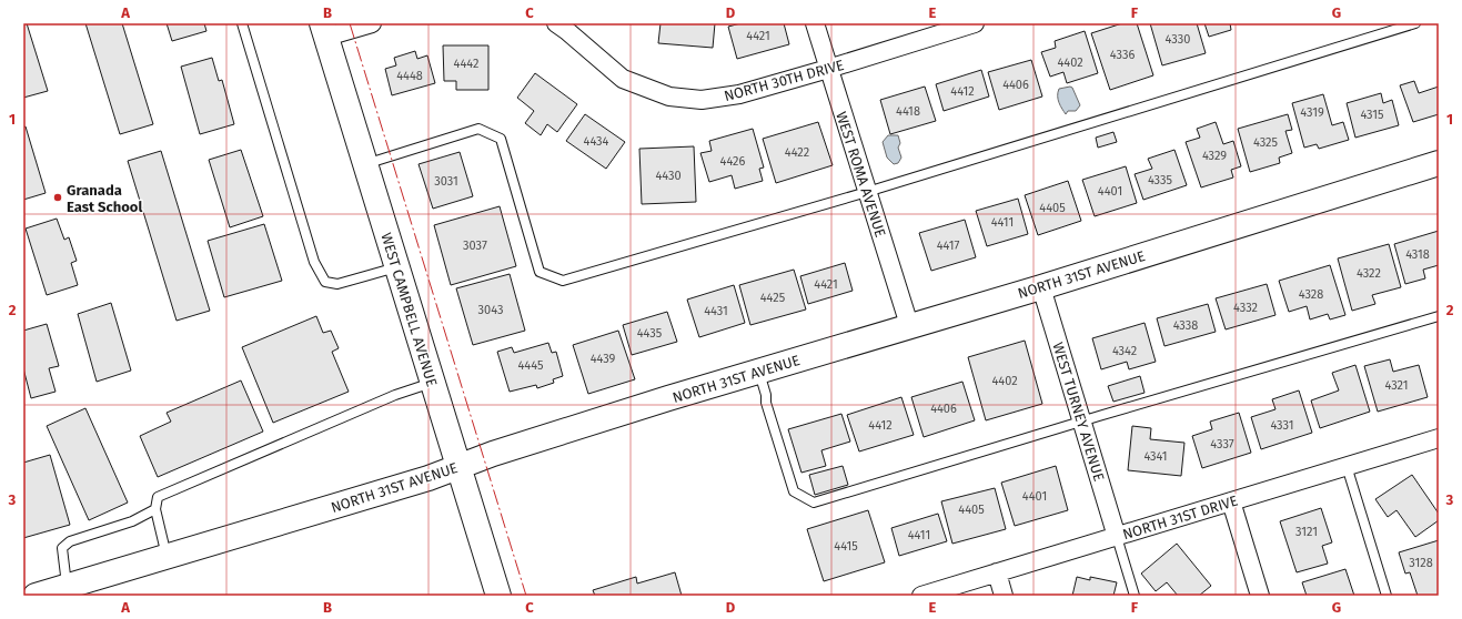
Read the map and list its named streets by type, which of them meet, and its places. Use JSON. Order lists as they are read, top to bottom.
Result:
{
  "streets": {
    "street": [
      "NORTH 30TH DRIVE",
      "WEST ROMA AVENUE",
      "NORTH 31ST AVENUE",
      "WEST CAMPBELL AVENUE",
      "WEST TURNEY AVENUE",
      "NORTH 31ST DRIVE"
    ]
  },
  "crossings": [
    ["NORTH 30TH DRIVE", "WEST ROMA AVENUE"],
    ["WEST ROMA AVENUE", "NORTH 31ST AVENUE"],
    ["NORTH 31ST AVENUE", "WEST CAMPBELL AVENUE"],
    ["NORTH 31ST AVENUE", "WEST TURNEY AVENUE"],
    ["WEST TURNEY AVENUE", "NORTH 31ST DRIVE"]
  ],
  "places": ["Granada East School"],
  "house_numbers": [
    "4421",
    "4330",
    "4336",
    "4402",
    "4442",
    "4448",
    "4406",
    "4412",
    "4418",
    "4319",
    "4315",
    "4434",
    "4325",
    "4422",
    "4329",
    "4426",
    "4430",
    "4335",
    "3031",
    "4401",
    "4405",
    "4411",
    "3037",
    "4417",
    "4318",
    "4322",
    "4421",
    "4328",
    "4425",
    "4332",
    "3043",
    "4431",
    "4338",
    "4435",
    "4342",
    "4439",
    "4445",
    "4402",
    "4321",
    "4406",
    "4412",
    "4331",
    "4337",
    "4341",
    "4401",
    "4405",
    "3121",
    "4411",
    "4415",
    "3128"
  ],
  "grid": {
    "columns": [
      "A",
      "B",
      "C",
      "D",
      "E",
      "F",
      "G"
    ],
    "rows": ["1", "2", "3"]
  }
}
